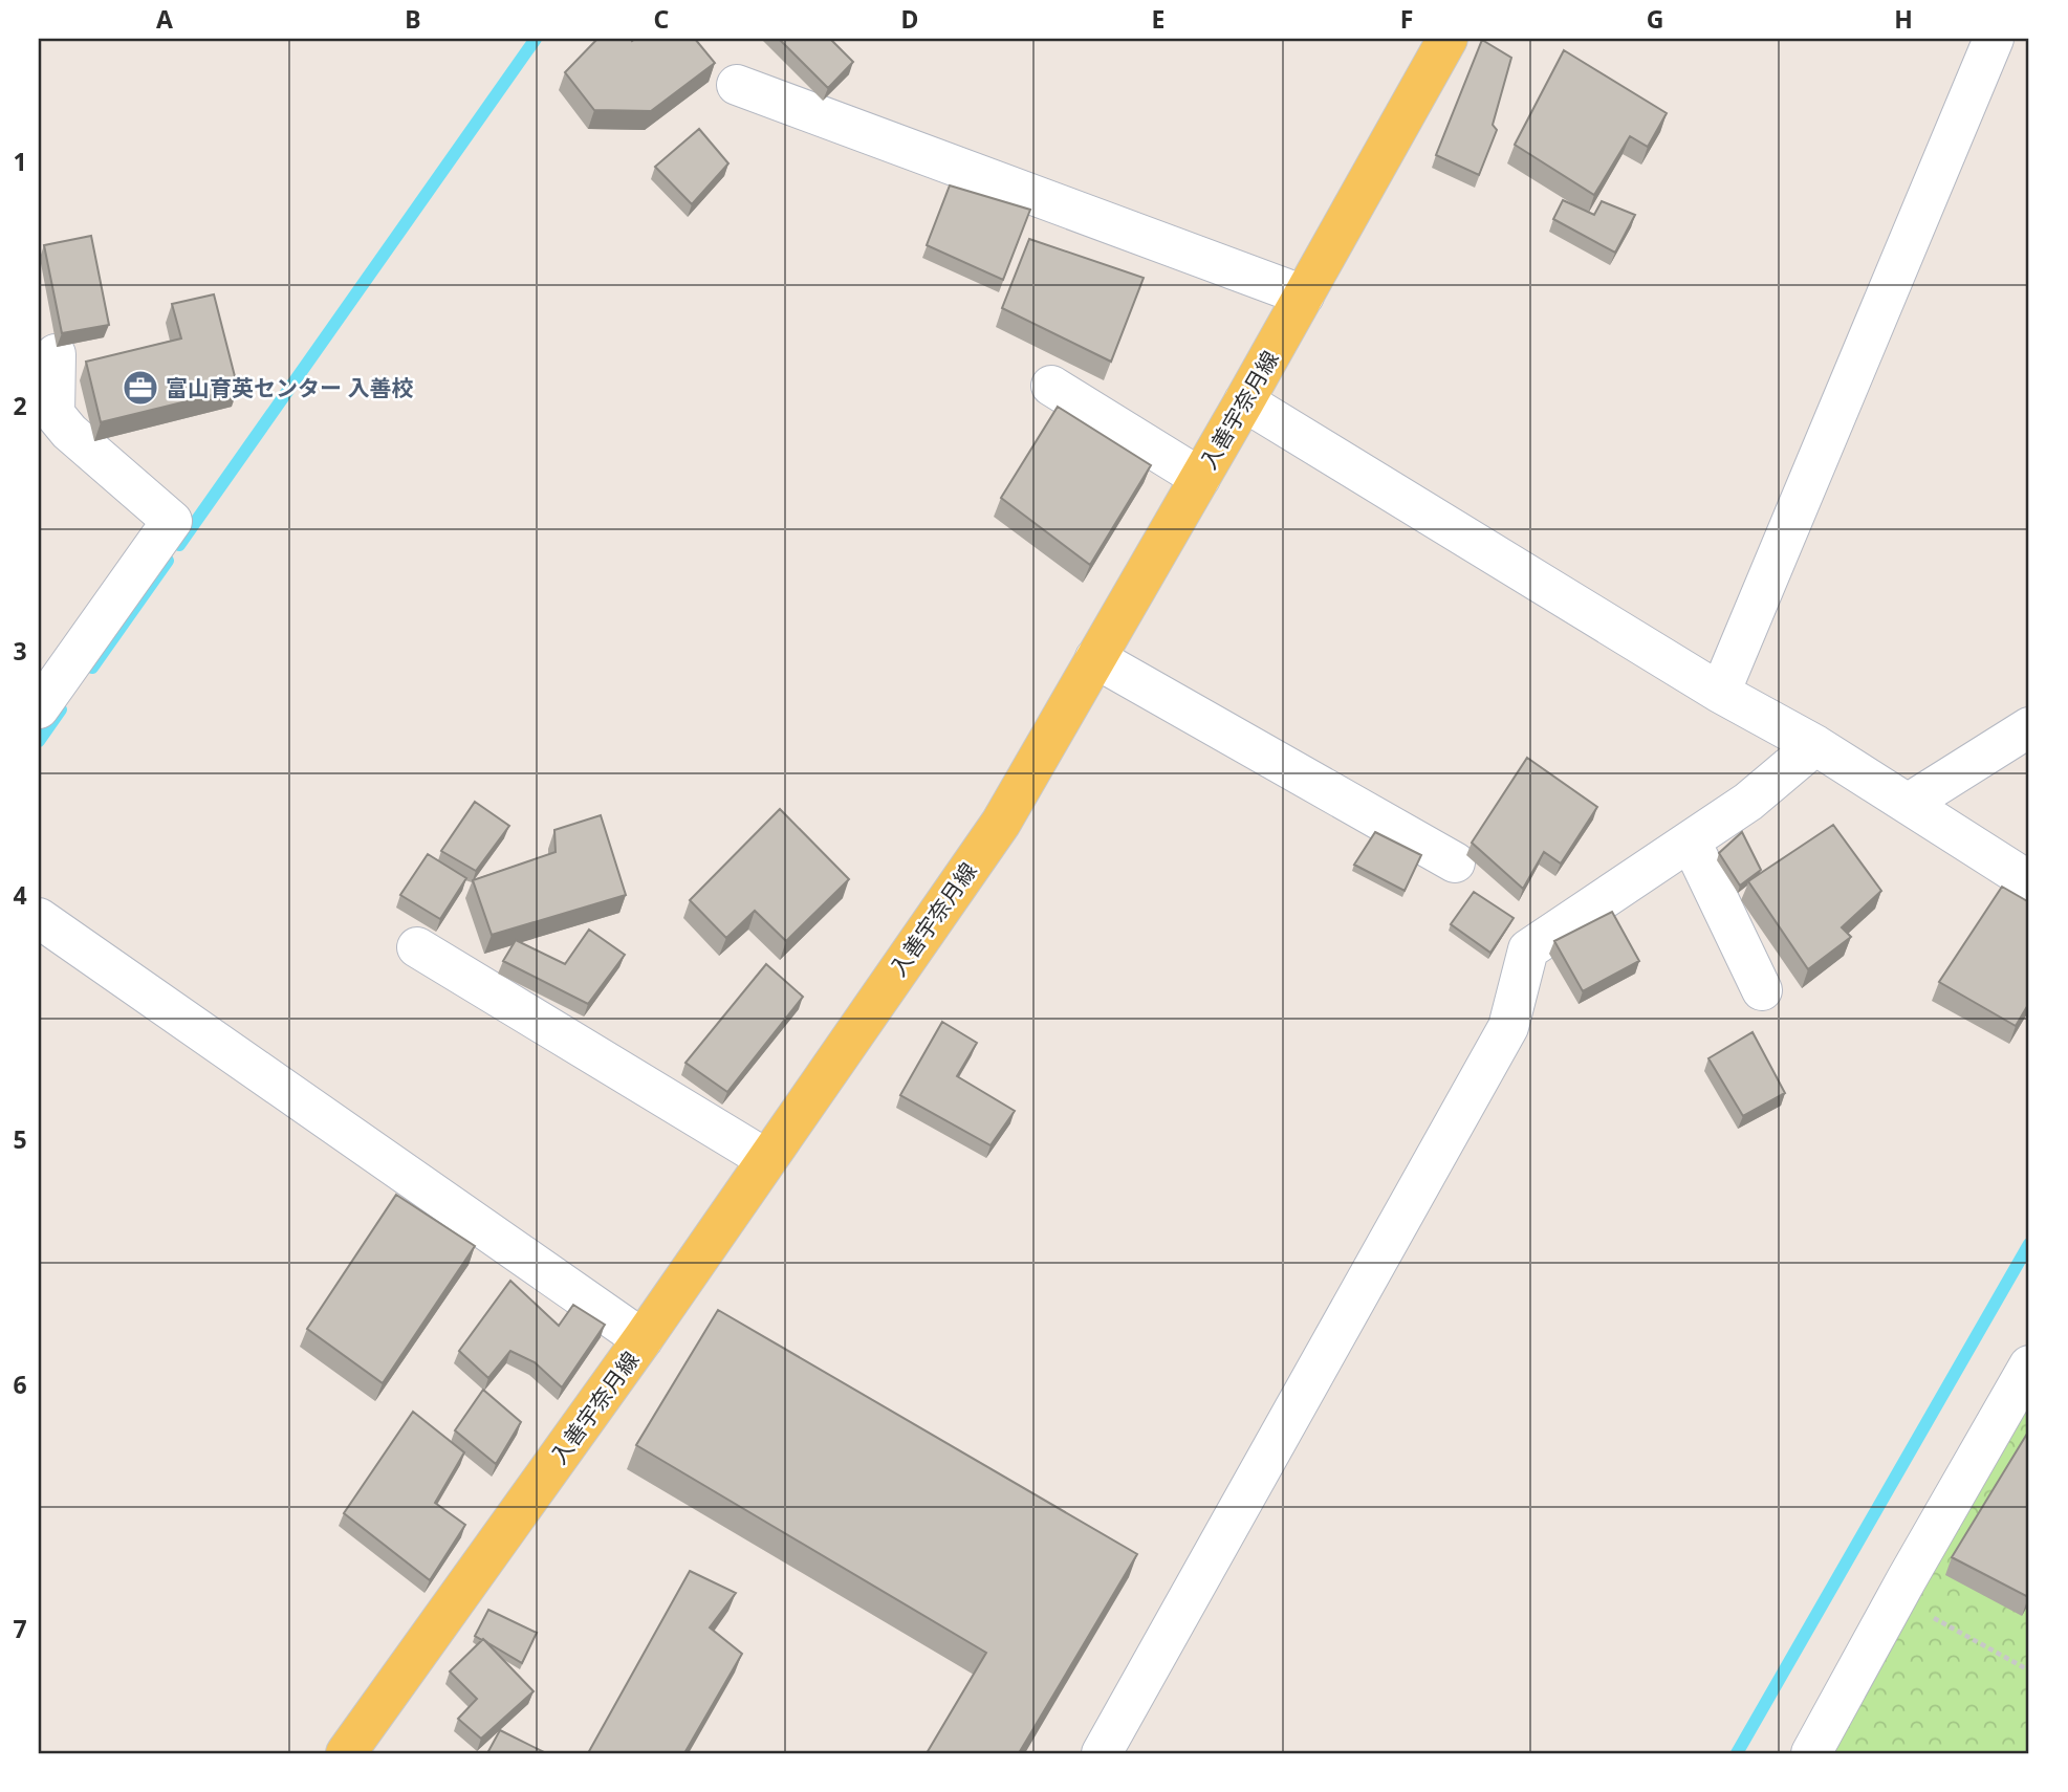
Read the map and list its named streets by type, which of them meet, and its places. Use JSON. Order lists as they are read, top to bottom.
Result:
{
  "streets": {
    "main road": ["入善宇奈月線"]
  },
  "places": {
    "office": ["富山育英センター 入善校"]
  },
  "grid": {
    "columns": [
      "A",
      "B",
      "C",
      "D",
      "E",
      "F",
      "G",
      "H"
    ],
    "rows": [
      "1",
      "2",
      "3",
      "4",
      "5",
      "6",
      "7"
    ]
  }
}
